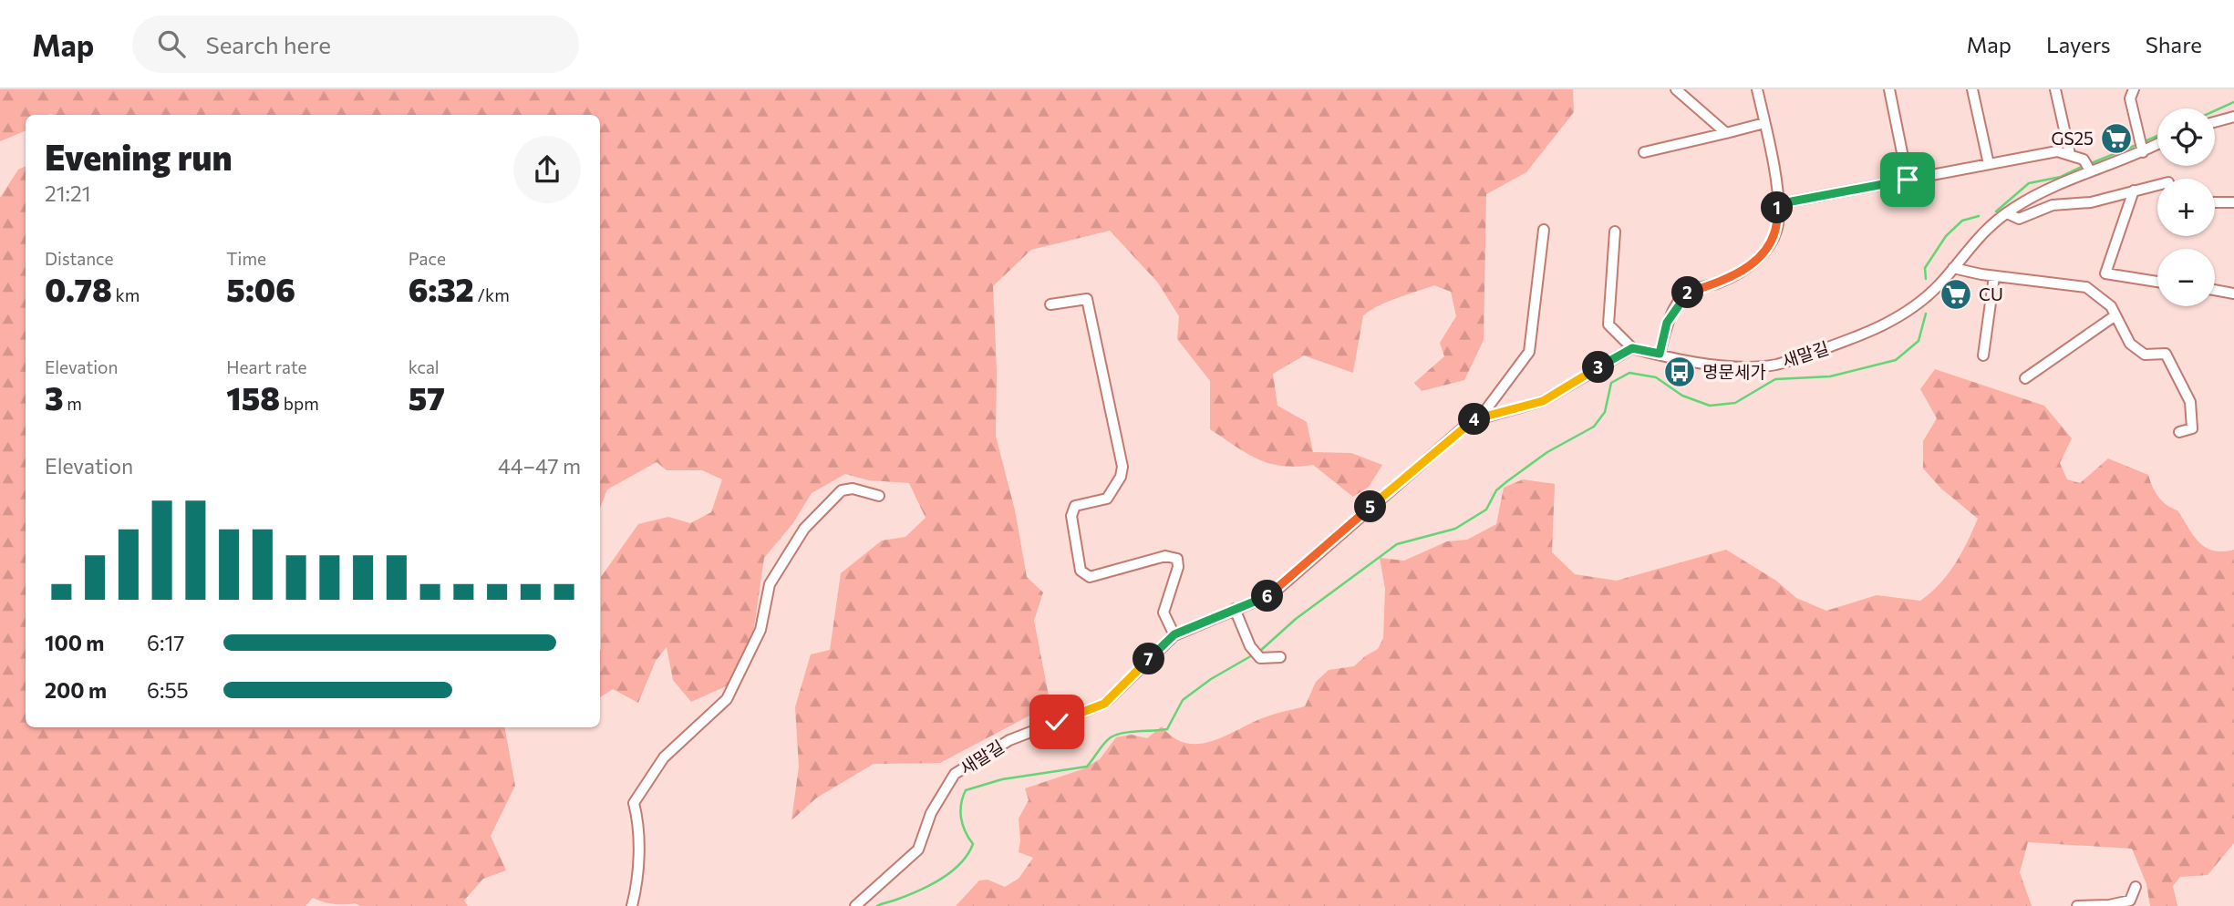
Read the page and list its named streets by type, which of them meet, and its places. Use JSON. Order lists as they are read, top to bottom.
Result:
{
  "streets": {
    "street": ["새말길"]
  },
  "places": {
    "supermarket": ["GS25", "CU"],
    "bus stop": ["명문세가"]
  },
  "page": {
    "header": "Map",
    "search": "Search here",
    "nav": ["Map", "Layers", "Share"],
    "map_buttons": ["+", "−"],
    "heading": ["Evening run", "21:21"],
    "pins": [
      "1",
      "2",
      "3",
      "4",
      "5",
      "6",
      "7"
    ],
    "stats": [
      ["Distance", "0.78 km"],
      ["Time", "5:06"],
      ["Pace", "6:32 /km"],
      ["Elevation", "3 m"],
      ["Heart rate", "158 bpm"],
      ["kcal", "57"]
    ],
    "chart": ["Elevation", "44–47 m"],
    "list": [
      {
        "name": "100 m",
        "note": "6:17"
      },
      {
        "name": "200 m",
        "note": "6:55"
      }
    ]
  }
}
